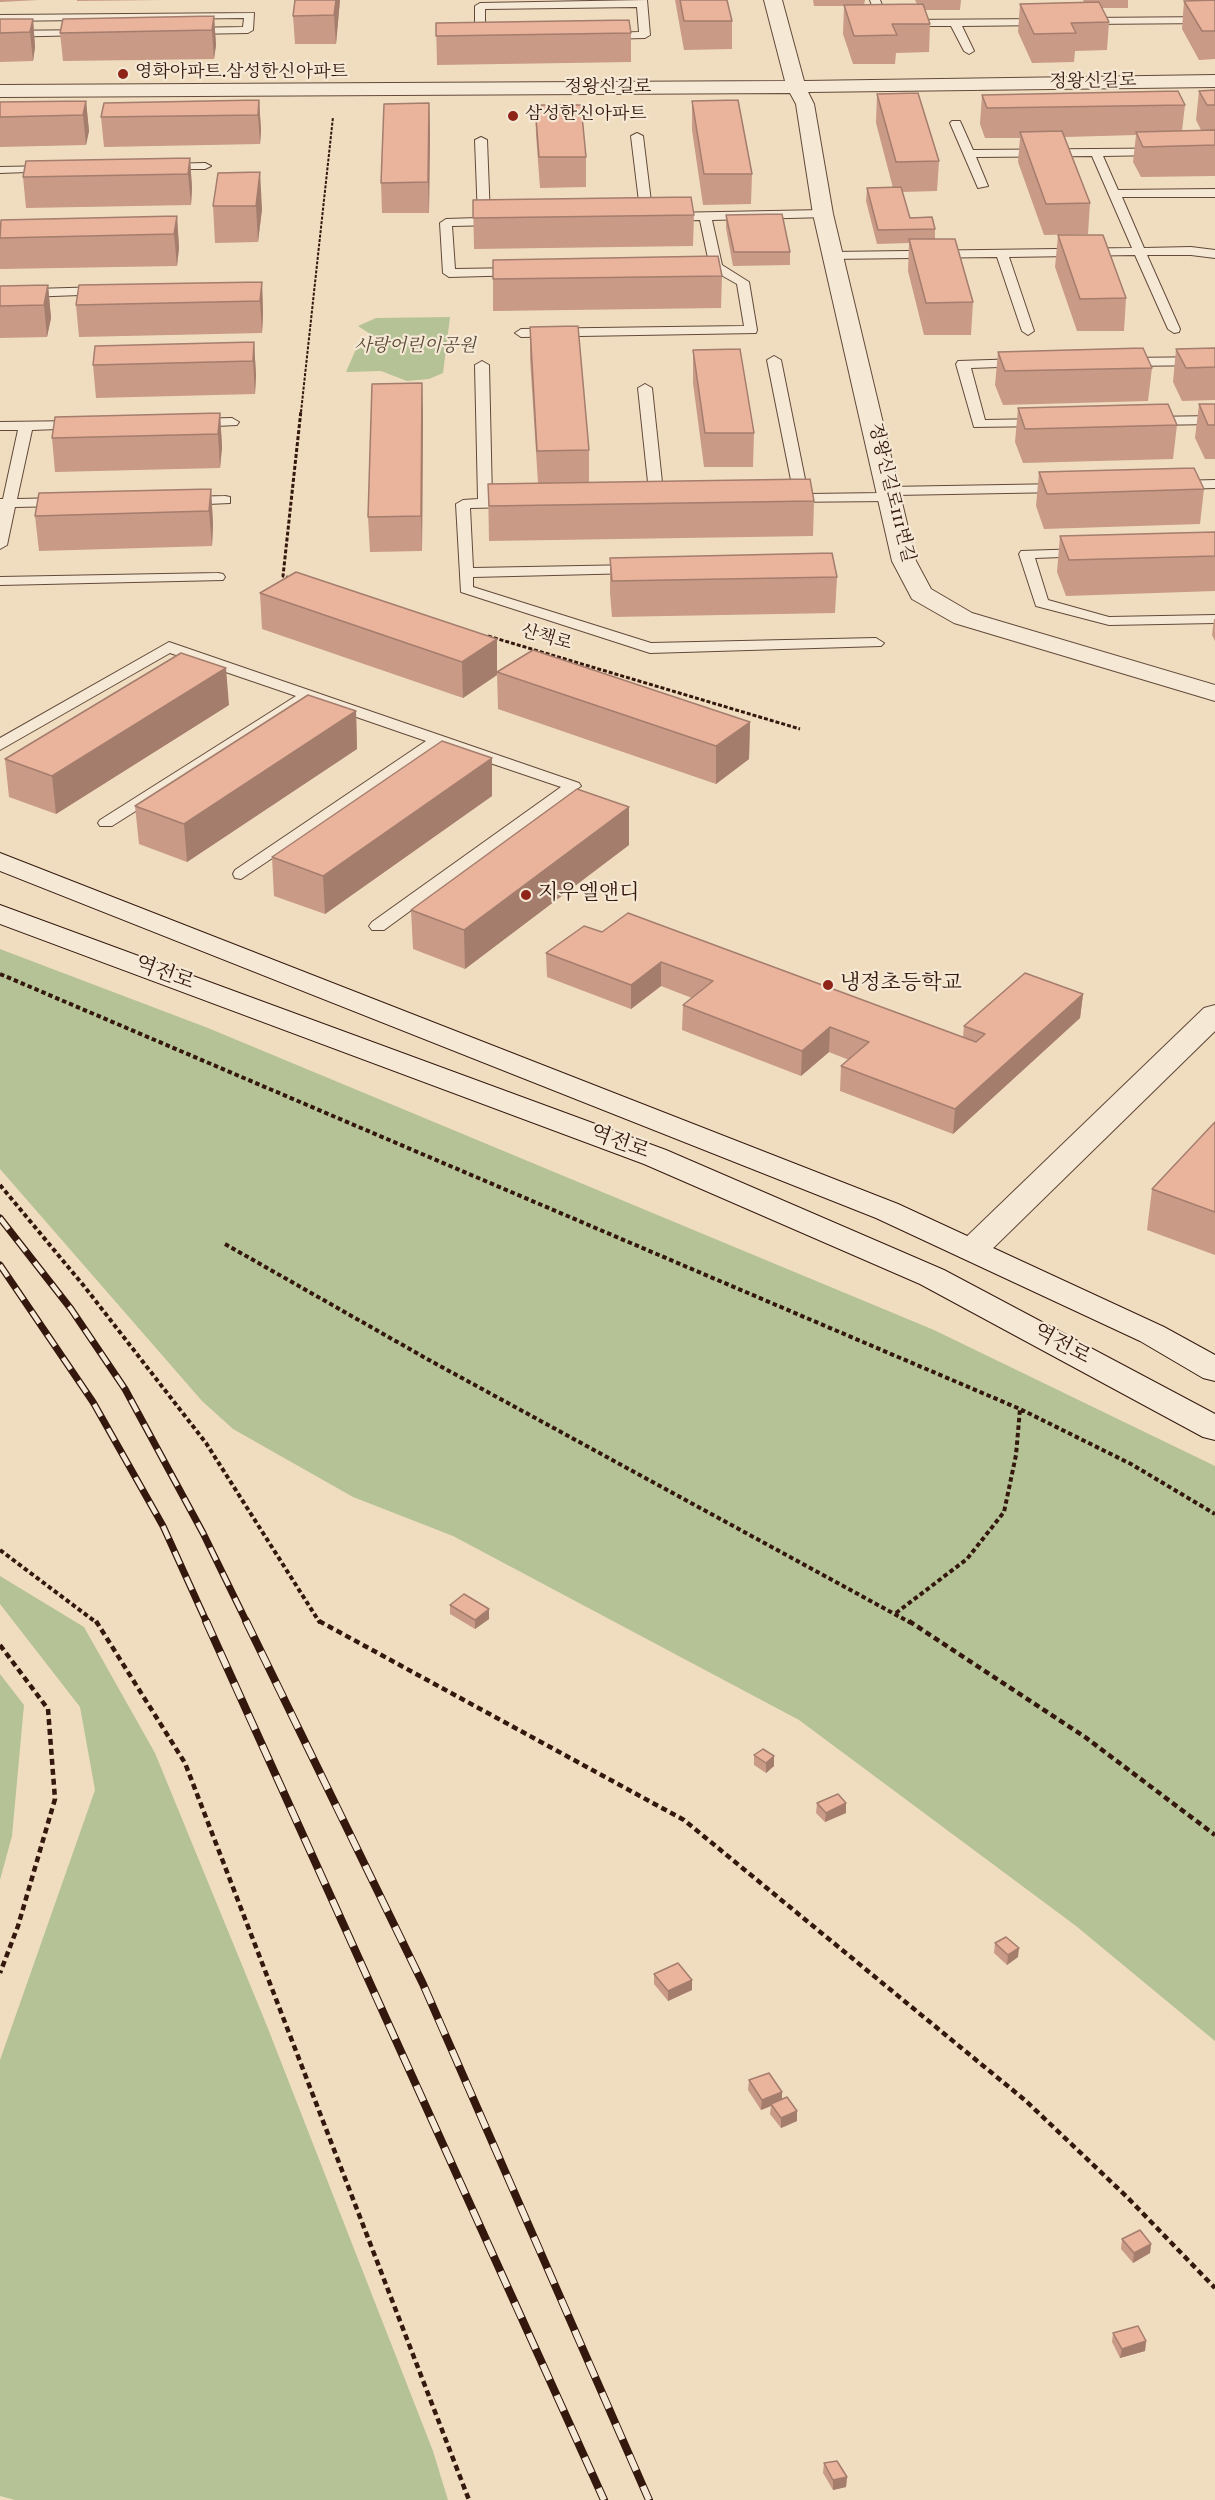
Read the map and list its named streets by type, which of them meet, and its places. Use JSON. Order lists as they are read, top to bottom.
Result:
{
  "streets": {
    "street": ["정왕신길로", "정왕신길로111번길", "역전로"],
    "path": ["산책로"]
  },
  "crossings": [
    ["정왕신길로", "정왕신길로111번길"]
  ],
  "parks": ["사랑어린이공원"],
  "places": [
    "영화아파트.삼성한신아파트",
    "삼성한신아파트",
    "지우엘앤디",
    "냉정초등학교"
  ]
}
